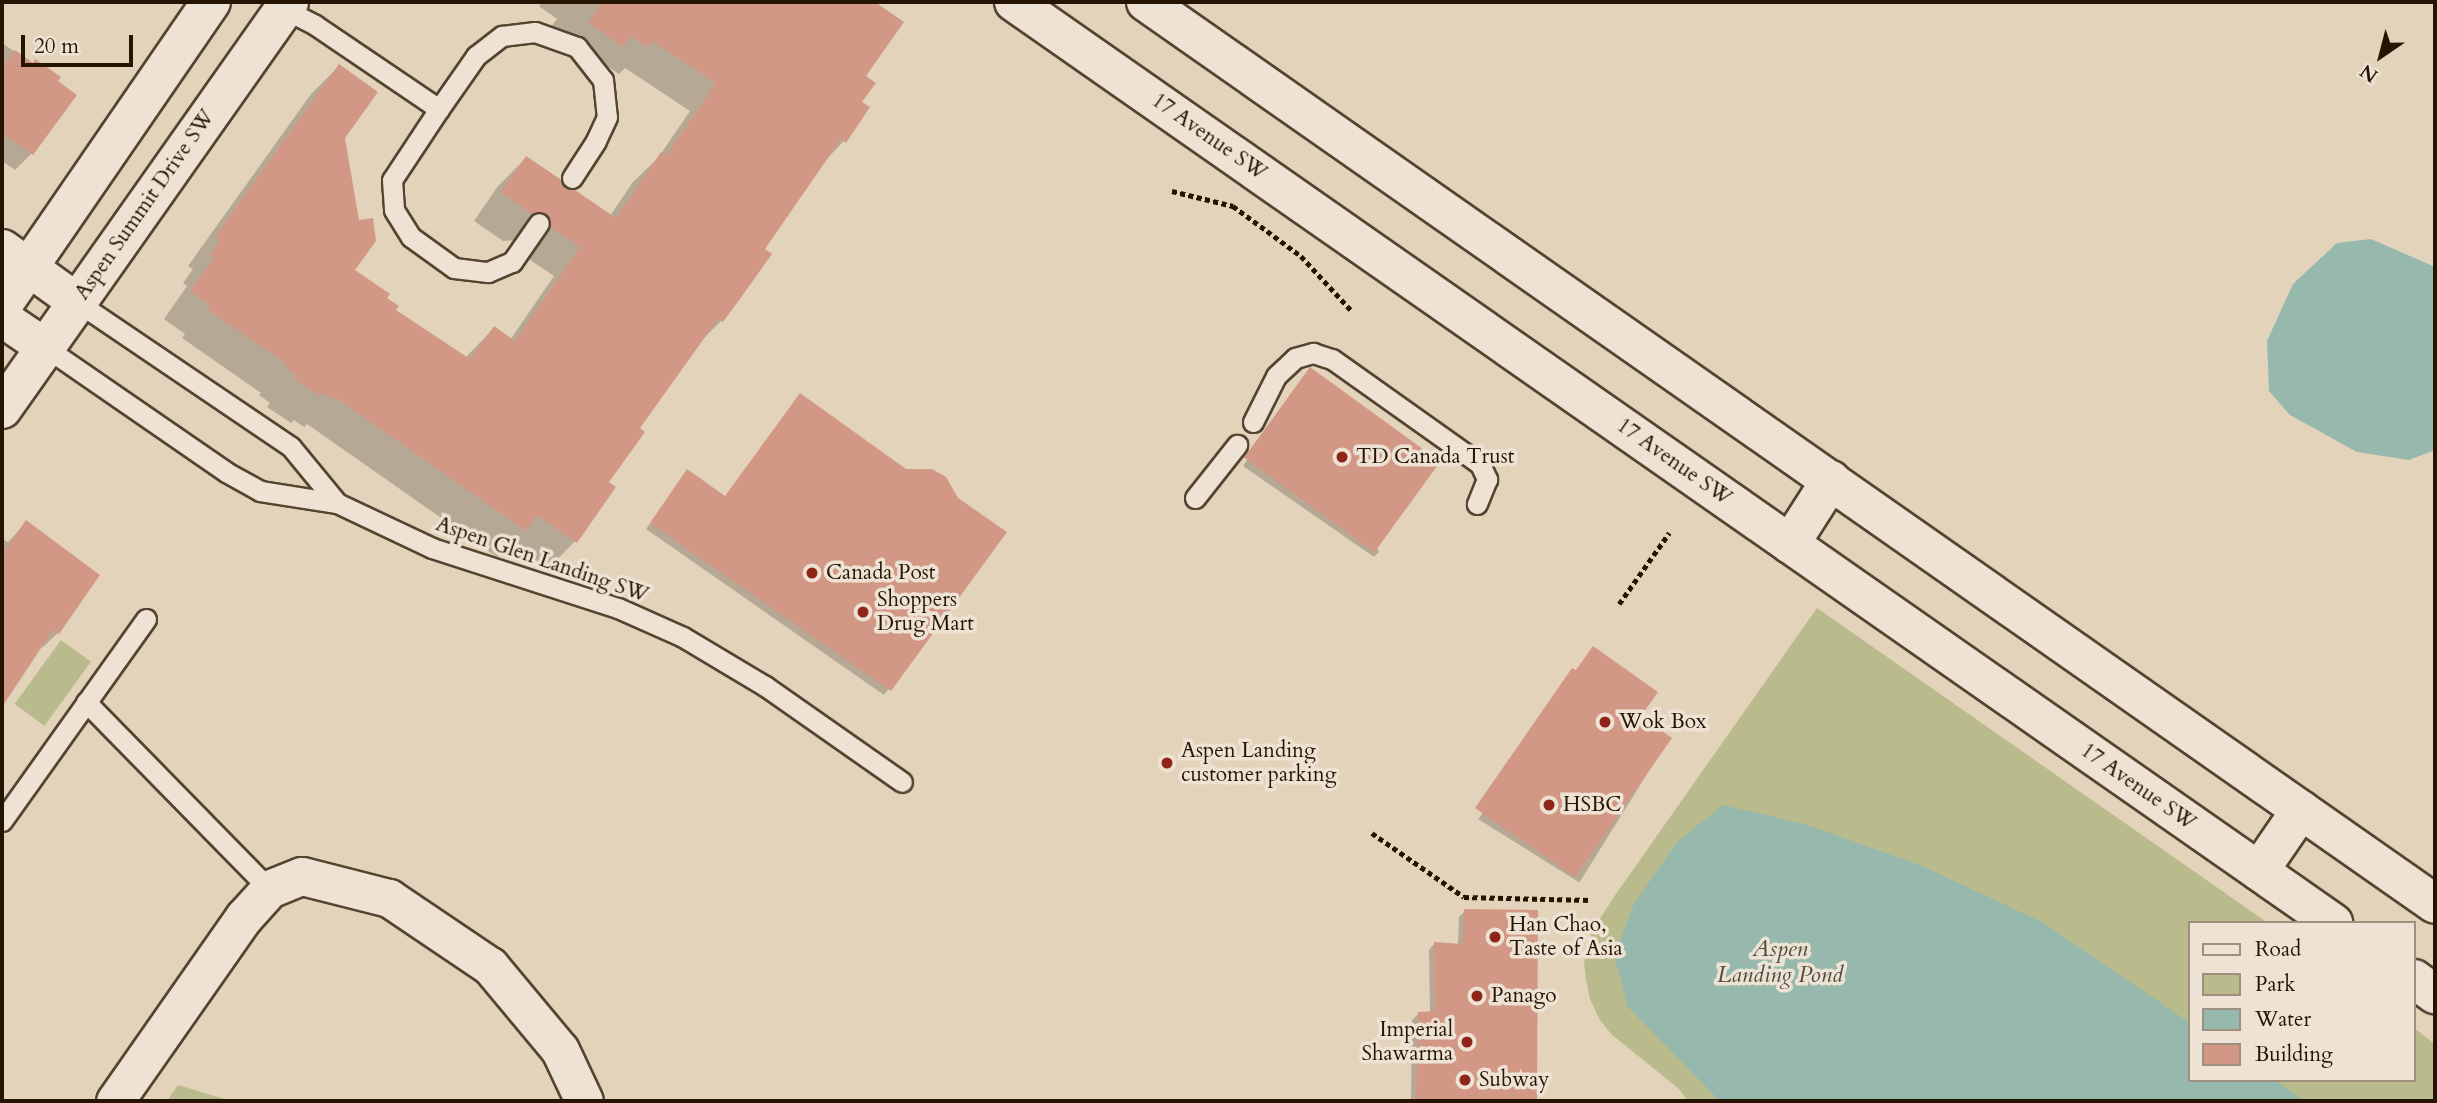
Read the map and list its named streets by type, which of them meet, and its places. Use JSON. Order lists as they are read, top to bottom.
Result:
{
  "streets": {
    "main road": ["17 Avenue SW", "Aspen Summit Drive SW"],
    "lane": ["Aspen Glen Landing SW"]
  },
  "crossings": [
    ["Aspen Summit Drive SW", "Aspen Glen Landing SW"]
  ],
  "water": ["Aspen Landing Pond"],
  "places": [
    "TD Canada Trust",
    "Canada Post",
    "Shoppers Drug Mart",
    "Wok Box",
    "Aspen Landing customer parking",
    "HSBC",
    "Han Chao, Taste of Asia",
    "Panago",
    "Imperial Shawarma",
    "Subway"
  ],
  "legend": [
    "Road",
    "Park",
    "Water",
    "Building"
  ],
  "scale_bar": "20 m",
  "north": "bottom left"
}
